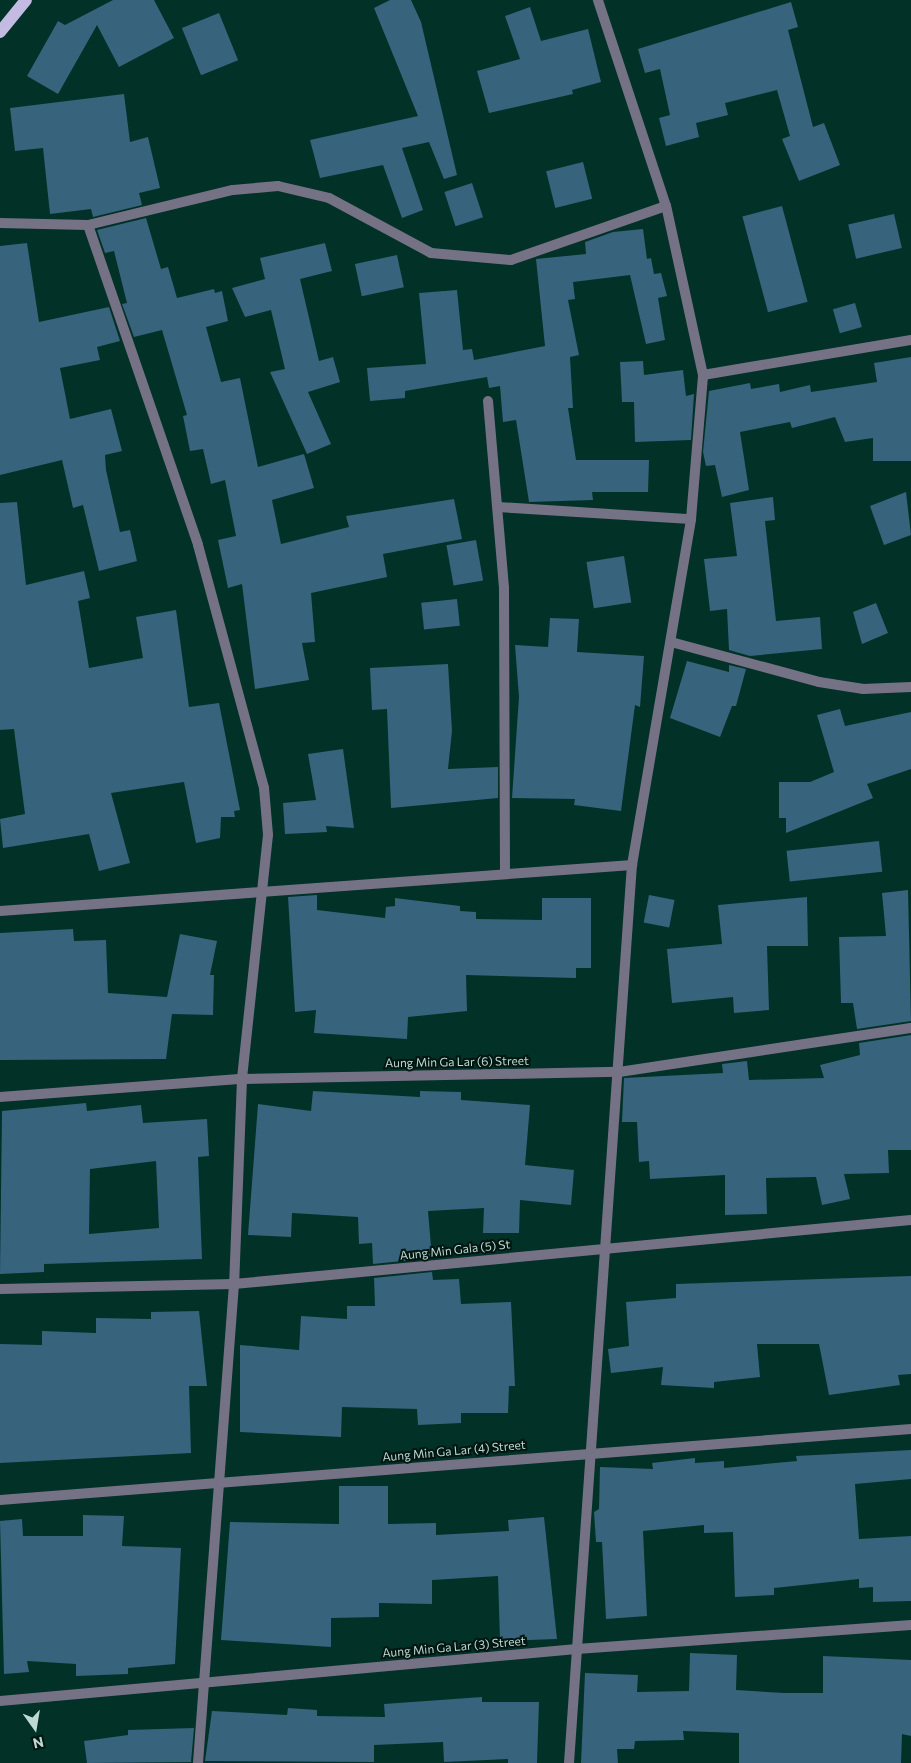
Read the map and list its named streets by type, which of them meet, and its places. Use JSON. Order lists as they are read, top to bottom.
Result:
{
  "streets": {
    "street": [
      "Aung Min Ga Lar (6) Street",
      "Aung Min Gala (5) St",
      "Aung Min Ga Lar (4) Street",
      "Aung Min Ga Lar (3) Street"
    ]
  },
  "north": "bottom"
}
